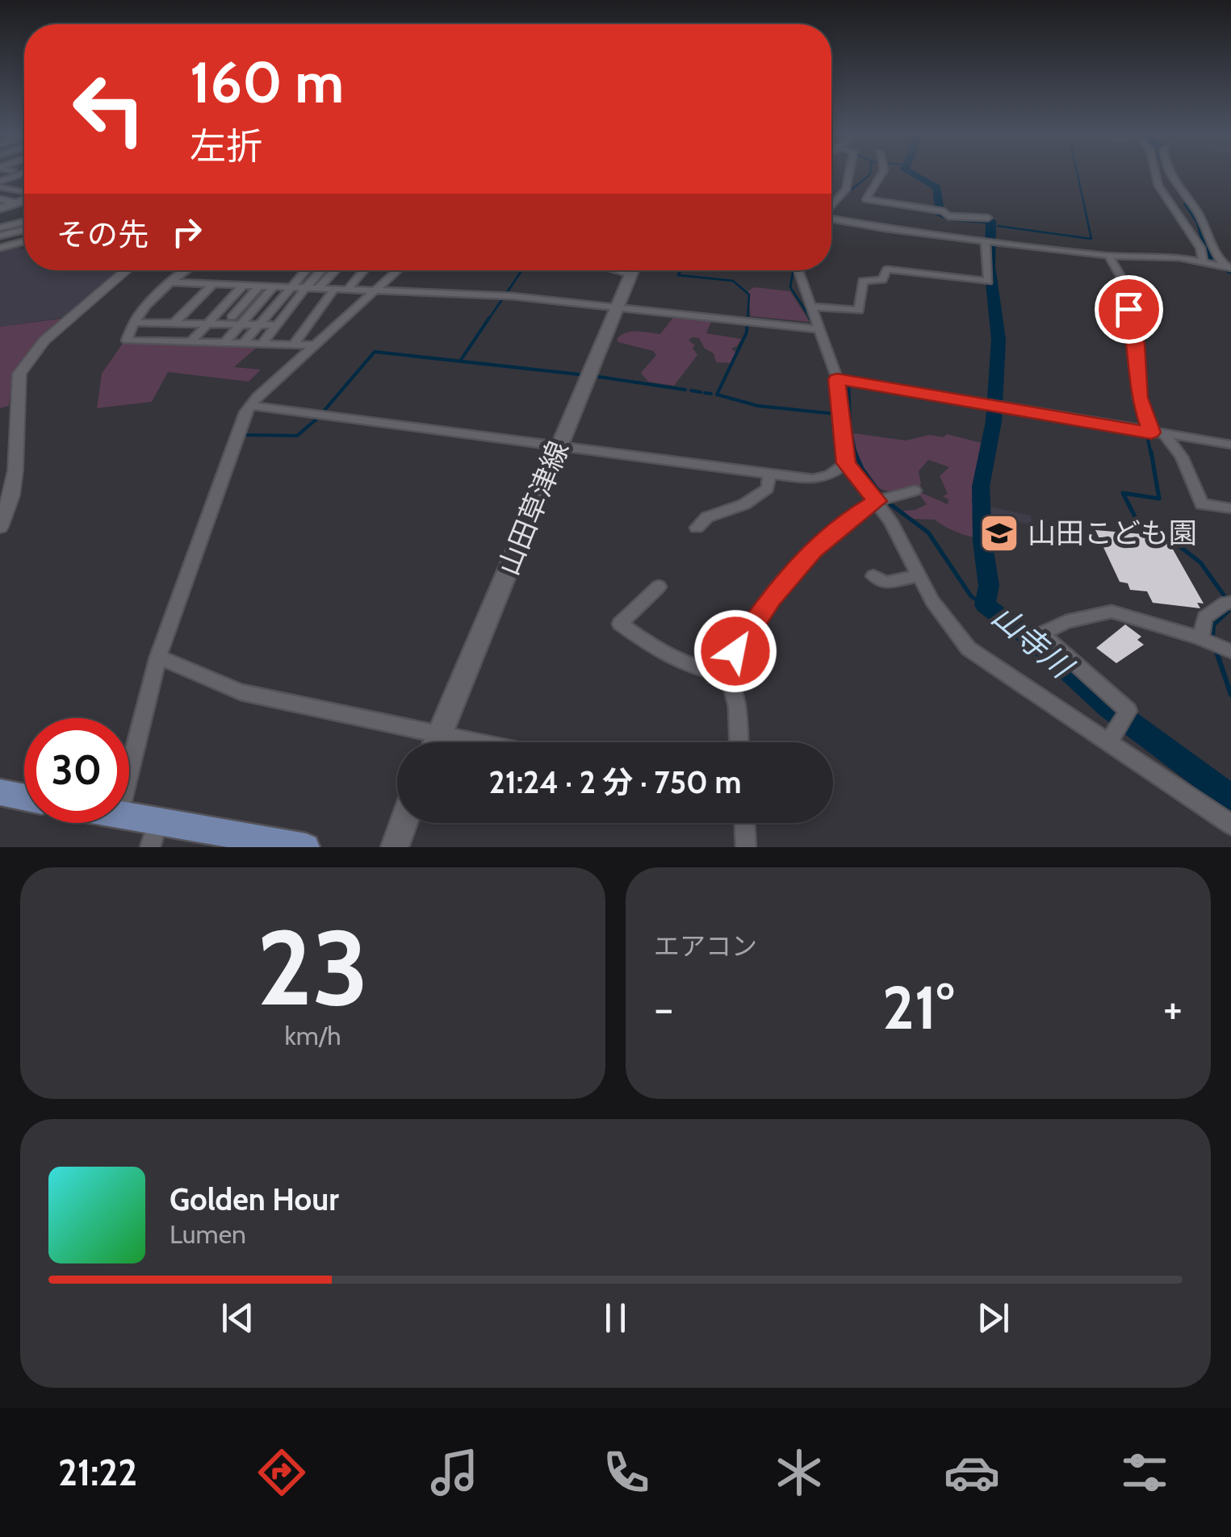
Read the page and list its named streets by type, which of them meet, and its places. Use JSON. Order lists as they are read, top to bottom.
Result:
{
  "streets": {
    "main road": ["山田草津線"]
  },
  "water": ["山寺川"],
  "places": {
    "school or university": ["山田こども園"]
  },
  "page": {
    "turn": ["160 m", "左折"],
    "then": "その先",
    "limit": "30",
    "trip": "21:24 · 2 分 · 750 m",
    "tile": [
      ["23", "km/h"],
      "エアコン"
    ],
    "heat": ["−", "21°", "+"],
    "song": ["Golden Hour", "Lumen"],
    "tabs": "21:22"
  }
}
